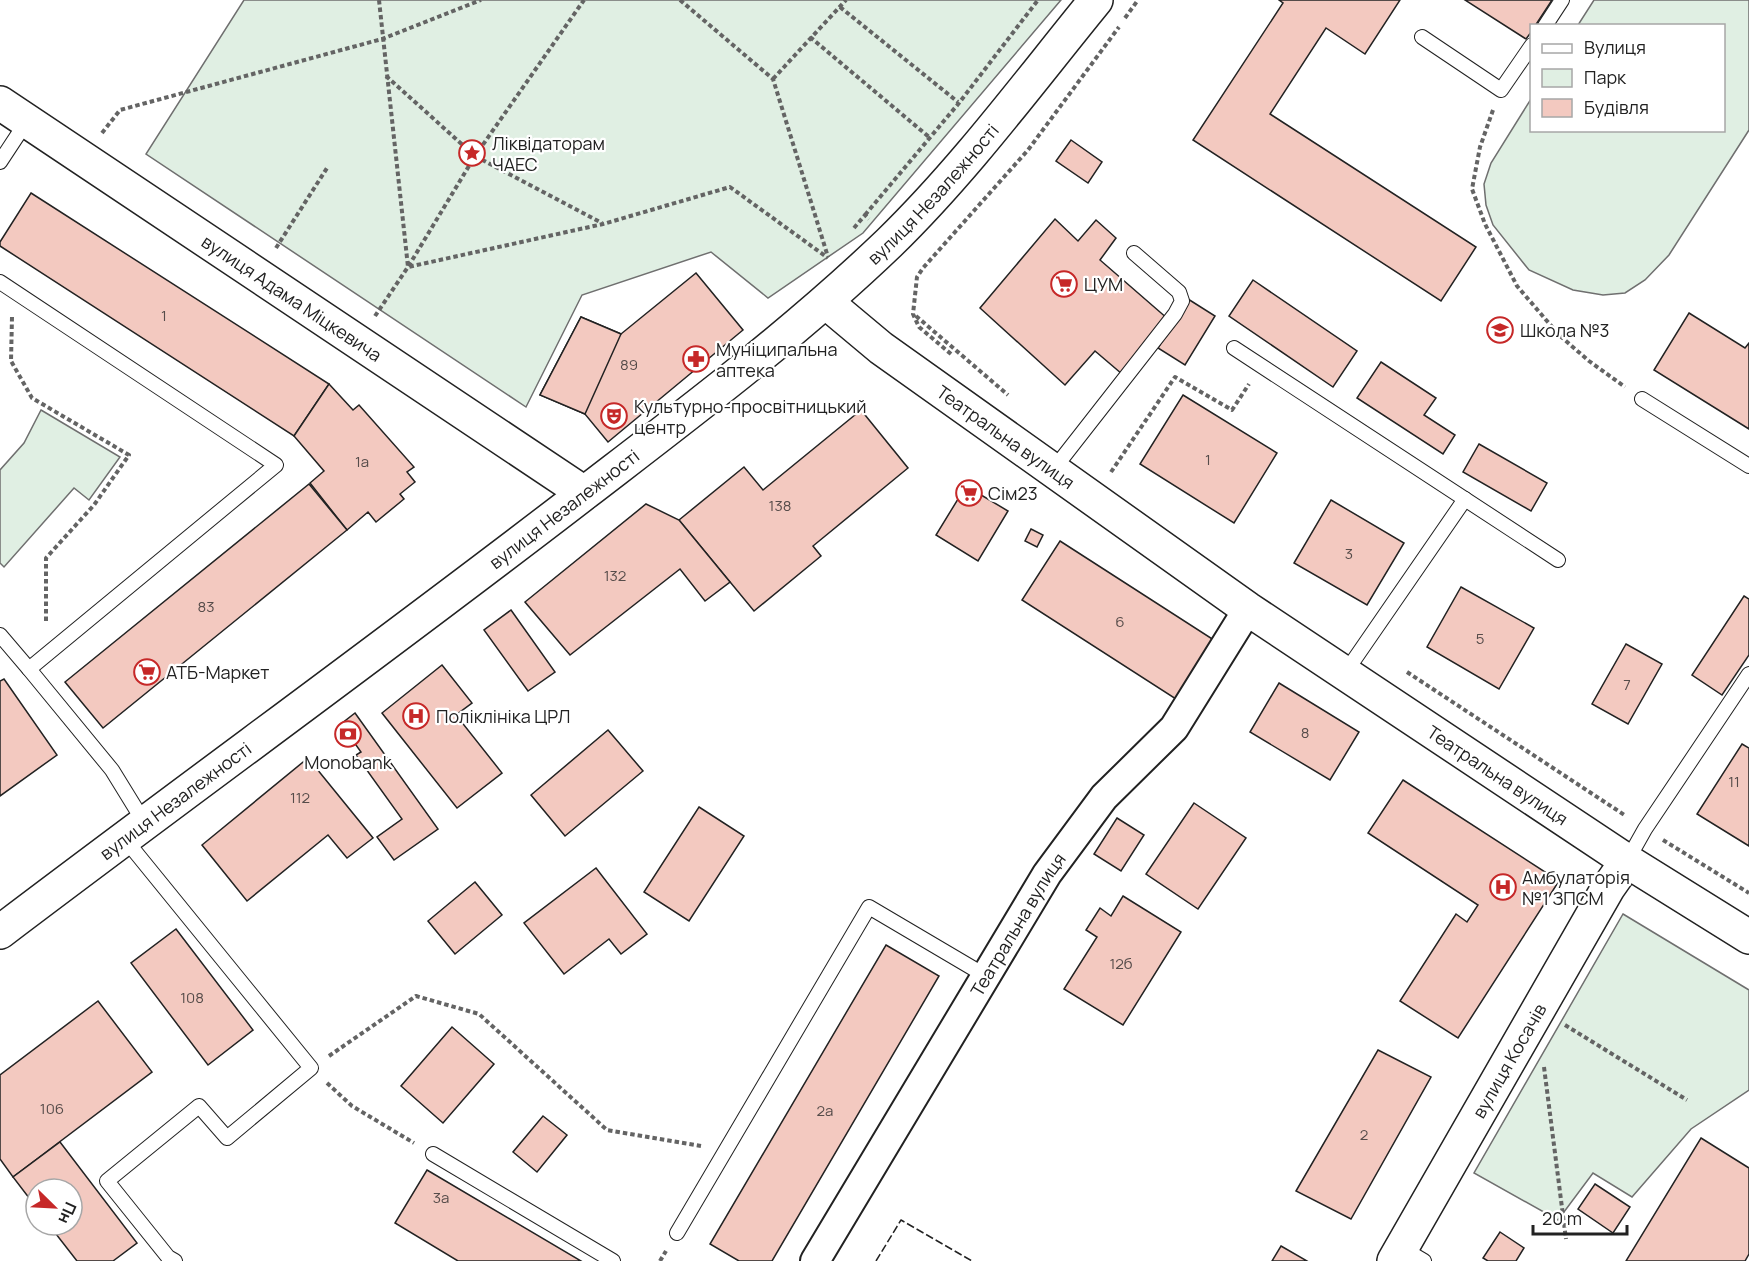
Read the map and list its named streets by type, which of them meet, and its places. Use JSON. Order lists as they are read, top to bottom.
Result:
{
  "streets": {
    "street": [
      "вулиця Незалежності",
      "вулиця Адама Міцкевича",
      "Театральна вулиця",
      "вулиця Косачів"
    ]
  },
  "crossings": [
    ["вулиця Незалежності", "вулиця Адама Міцкевича"],
    ["вулиця Незалежності", "Театральна вулиця"],
    ["Театральна вулиця", "вулиця Косачів"]
  ],
  "places": {
    "place": ["Ліквідаторам ЧАЕС"],
    "supermarket": ["ЦУМ", "Сім23", "АТБ-Маркет"],
    "school or university": ["Школа №3"],
    "pharmacy": ["Муніципальна аптека"],
    "theatre": ["Культурно-просвітницький центр"],
    "hospital": ["Поліклініка ЦРЛ", "Амбулаторія №1 ЗПСМ"],
    "bank": ["Monobank"]
  },
  "house_numbers": [
    "1",
    "89",
    "1",
    "1а",
    "138",
    "3",
    "132",
    "83",
    "6",
    "5",
    "7",
    "8",
    "11",
    "112",
    "12б",
    "108",
    "106",
    "2а",
    "2",
    "3а"
  ],
  "legend": ["Вулиця", "Парк", "Будівля"],
  "scale_bar": "20 m",
  "north": "bottom right"
}
